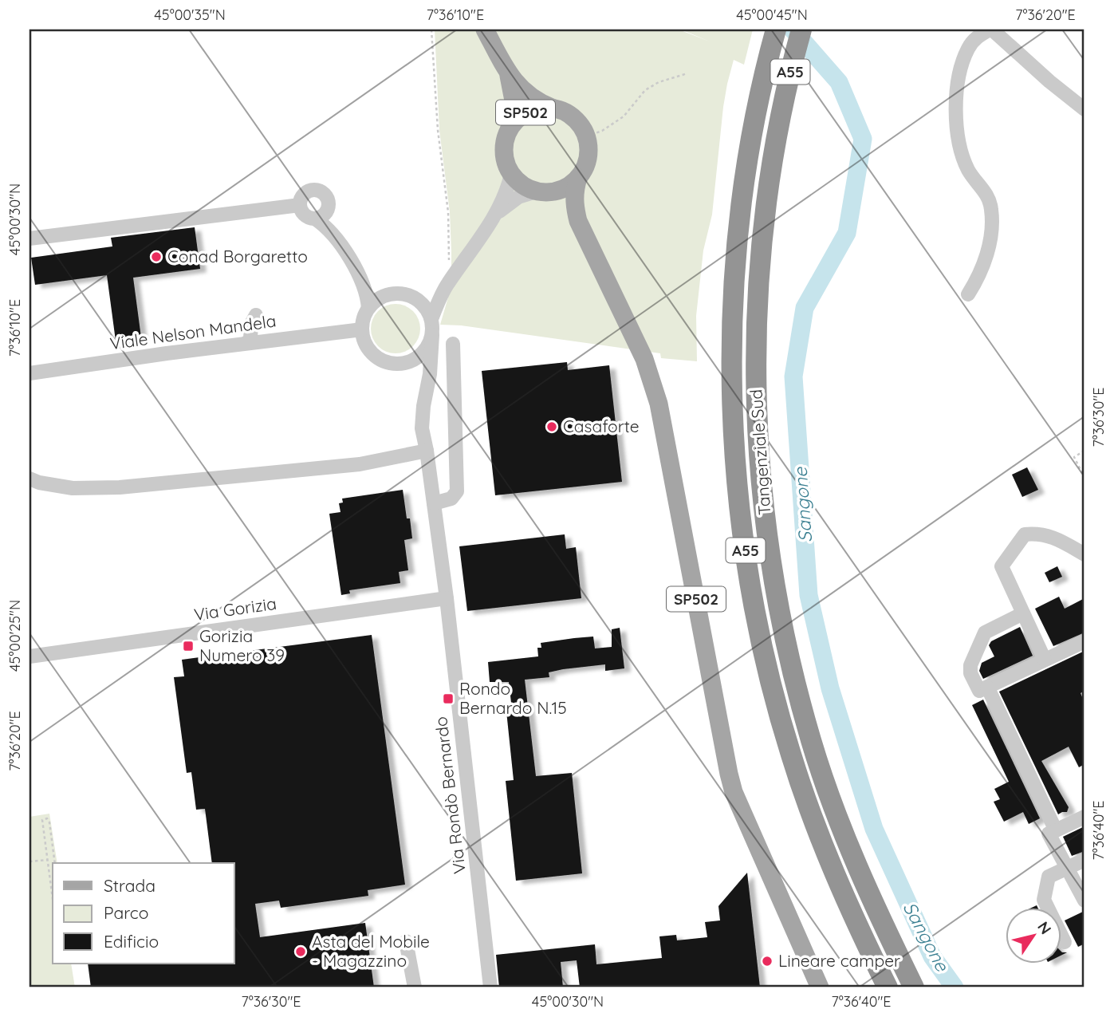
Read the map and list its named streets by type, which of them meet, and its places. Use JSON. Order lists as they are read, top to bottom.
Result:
{
  "streets": {
    "highway": ["A55", "Tangenziale Sud"],
    "main road": ["SP502"],
    "street": ["Viale Nelson Mandela", "Via Gorizia", "Via Rondò Bernardo"]
  },
  "crossings": [
    ["Viale Nelson Mandela", "Via Rondò Bernardo"],
    ["Via Gorizia", "Via Rondò Bernardo"]
  ],
  "water": ["Sangone"],
  "places": {
    "other": [
      "Conad Borgaretto",
      "Casaforte",
      "Asta del Mobile - Magazzino",
      "Lineare camper"
    ],
    "transit": ["Gorizia Numero 39", "Rondo Bernardo N.15"]
  },
  "legend": ["Strada", "Parco", "Edificio"],
  "north": "top right",
  "coordinates": [
    "45°00'35\"N",
    "7°36'10\"E",
    "45°00'45\"N",
    "7°36'20\"E",
    "45°00'30\"N",
    "7°36'30\"E",
    "45°00'25\"N",
    "7°36'40\"E"
  ]
}
